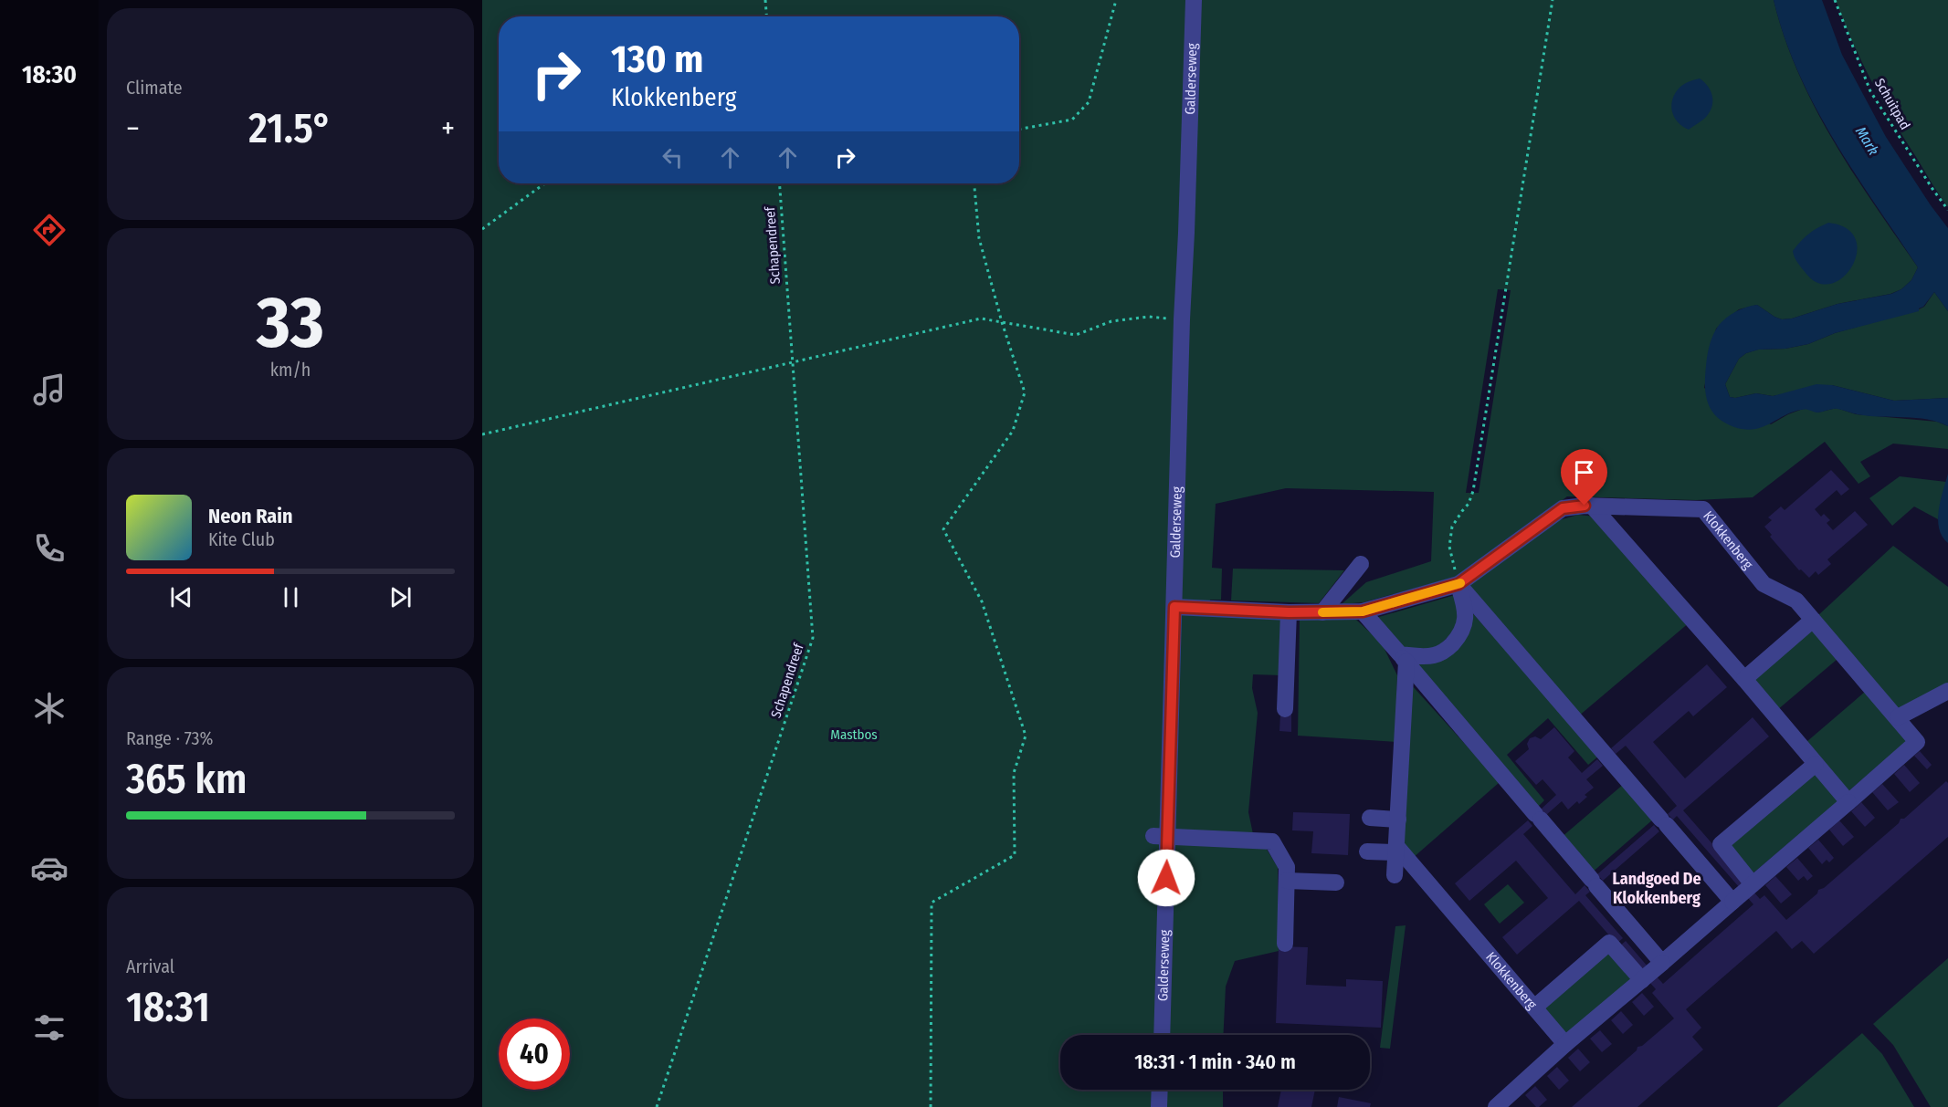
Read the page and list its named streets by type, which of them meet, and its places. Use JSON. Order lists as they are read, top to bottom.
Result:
{
  "streets": {
    "street": ["Galderseweg", "Klokkenberg"],
    "path": ["Schuitpad", "Schapendreef"]
  },
  "crossings": [
    ["Galderseweg", "Klokkenberg"]
  ],
  "districts": ["Landgoed De Klokkenberg"],
  "water": ["Mark"],
  "parks": ["Mastbos"],
  "page": {
    "tabs": "18:30",
    "tile": [
      "Climate",
      ["33", "km/h"],
      ["Range · 73%", "365 km"],
      ["Arrival", "18:31"]
    ],
    "turn": ["130 m", "Klokkenberg"],
    "heat": ["−", "21.5°", "+"],
    "song": ["Neon Rain", "Kite Club"],
    "limit": "40",
    "trip": "18:31 · 1 min · 340 m"
  }
}
